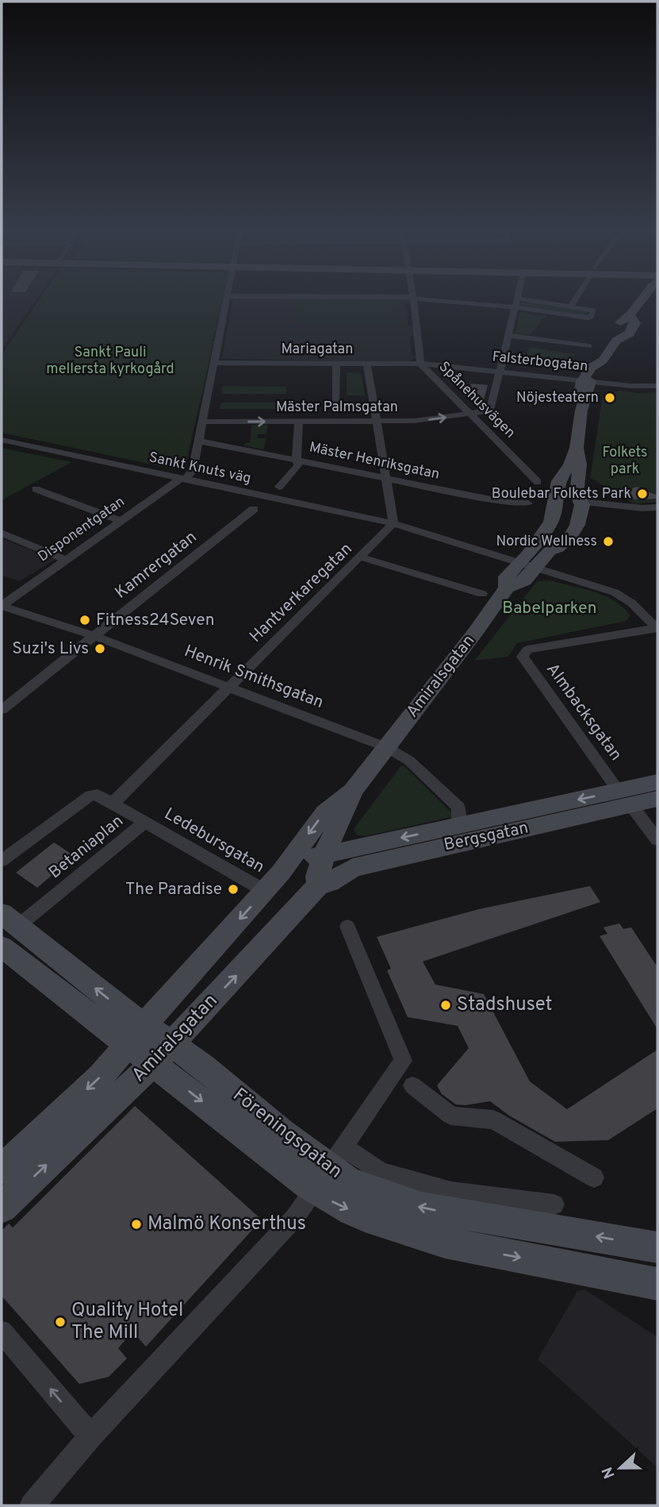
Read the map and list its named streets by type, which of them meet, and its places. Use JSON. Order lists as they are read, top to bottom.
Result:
{
  "streets": {
    "main road": ["Amiralsgatan", "Bergsgatan", "Föreningsgatan"],
    "street": [
      "Mariagatan",
      "Falsterbogatan",
      "Spånehusvägen",
      "Mäster Palmsgatan",
      "Mäster Henriksgatan",
      "Sankt Knuts väg",
      "Disponentgatan",
      "Kamrergatan",
      "Hantverkaregatan",
      "Henrik Smithsgatan",
      "Almbacksgatan",
      "Ledebursgatan",
      "Betaniaplan"
    ]
  },
  "crossings": [
    ["Mariagatan", "Falsterbogatan"],
    ["Mariagatan", "Spånehusvägen"],
    ["Falsterbogatan", "Spånehusvägen"],
    ["Falsterbogatan", "Amiralsgatan"],
    ["Spånehusvägen", "Mäster Palmsgatan"],
    ["Sankt Knuts väg", "Disponentgatan"],
    ["Sankt Knuts väg", "Hantverkaregatan"],
    ["Sankt Knuts väg", "Amiralsgatan"],
    ["Sankt Knuts väg", "Almbacksgatan"],
    ["Disponentgatan", "Henrik Smithsgatan"],
    ["Kamrergatan", "Henrik Smithsgatan"],
    ["Hantverkaregatan", "Henrik Smithsgatan"],
    ["Hantverkaregatan", "Betaniaplan"],
    ["Amiralsgatan", "Henrik Smithsgatan"],
    ["Amiralsgatan", "Bergsgatan"],
    ["Amiralsgatan", "Ledebursgatan"],
    ["Amiralsgatan", "Föreningsgatan"],
    ["Henrik Smithsgatan", "Bergsgatan"],
    ["Almbacksgatan", "Bergsgatan"],
    ["Ledebursgatan", "Betaniaplan"],
    ["Betaniaplan", "Föreningsgatan"]
  ],
  "one_way": ["Mäster Palmsgatan"],
  "parks": ["Sankt Pauli mellersta kyrkogård", "Folkets park", "Babelparken"],
  "places": [
    "Nöjesteatern",
    "Boulebar Folkets Park",
    "Nordic Wellness",
    "Fitness24Seven",
    "Suzi's Livs",
    "The Paradise",
    "Stadshuset",
    "Malmö Konserthus",
    "Quality Hotel The Mill"
  ],
  "north": "left"
}
